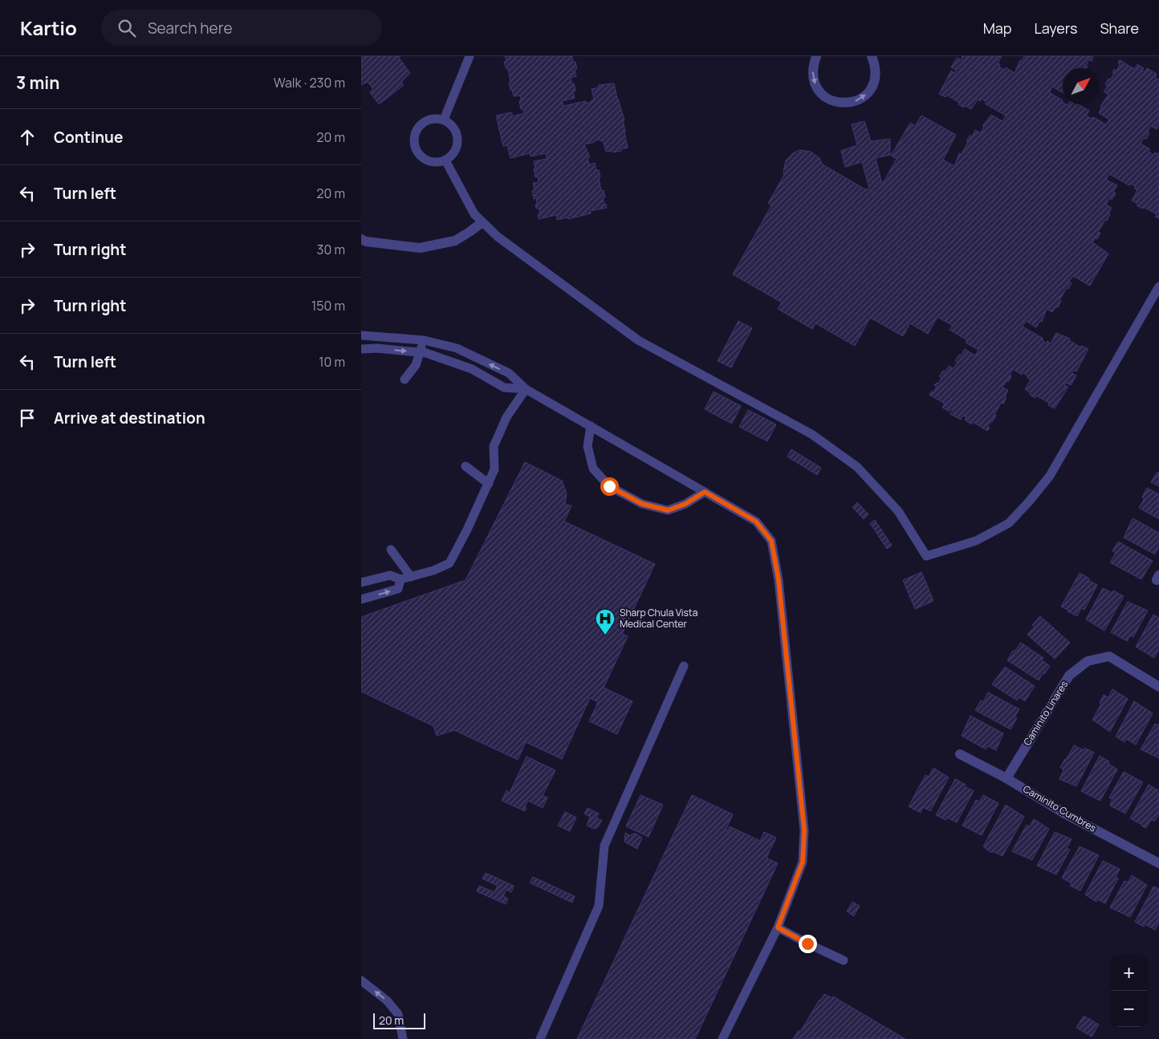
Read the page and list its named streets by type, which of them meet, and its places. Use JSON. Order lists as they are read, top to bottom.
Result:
{
  "streets": {
    "street": ["Caminito Linares", "Caminito Cumbres"]
  },
  "crossings": [
    ["Caminito Linares", "Caminito Cumbres"]
  ],
  "places": {
    "hospital": ["Sharp Chula Vista Medical Center"]
  },
  "scale_bar": "20 m",
  "north": "top right",
  "page": {
    "header": "Kartio",
    "search": "Search here",
    "nav": ["Map", "Layers", "Share"],
    "heading": ["3 min", "Walk · 230 m"],
    "list": [
      ["Continue", "20 m"],
      ["Turn left", "20 m"],
      ["Turn right", "30 m"],
      ["Turn right", "150 m"],
      ["Turn left", "10 m"],
      "Arrive at destination"
    ],
    "map_buttons": ["+", "−"],
    "scale": "20 m"
  }
}
